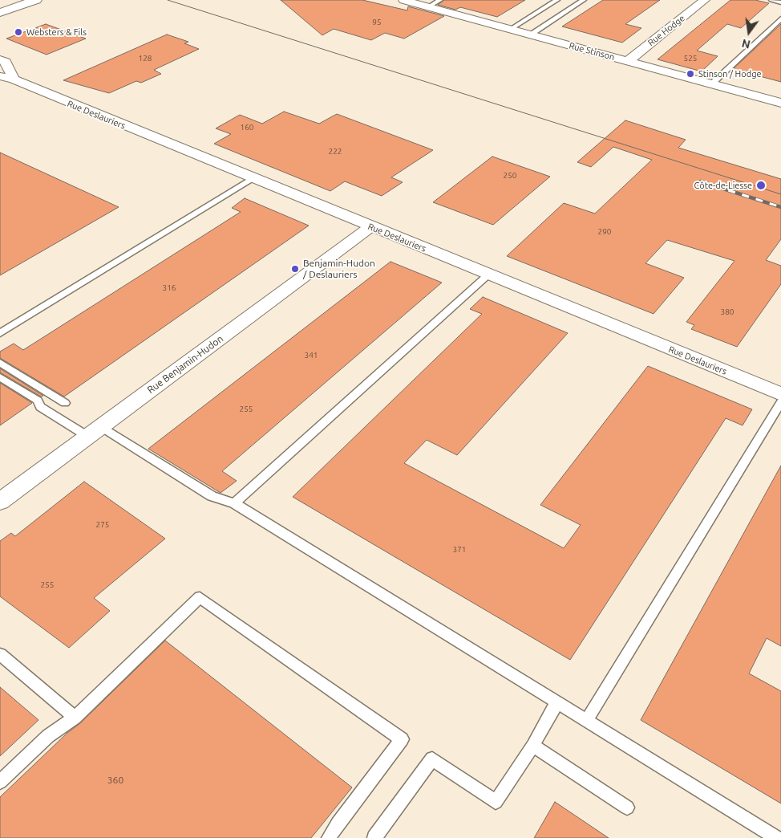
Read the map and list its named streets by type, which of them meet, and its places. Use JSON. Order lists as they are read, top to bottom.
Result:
{
  "streets": {
    "street": [
      "Rue Hodge",
      "Rue Stinson",
      "Rue Deslauriers",
      "Rue Benjamin-Hudon"
    ]
  },
  "crossings": [
    ["Rue Hodge", "Rue Stinson"],
    ["Rue Deslauriers", "Rue Benjamin-Hudon"]
  ],
  "places": [
    "Websters & Fils",
    "Stinson / Hodge",
    "Côte-de-Liesse",
    "Benjamin-Hudon / Deslauriers"
  ],
  "house_numbers": [
    "95",
    "128",
    "525",
    "160",
    "222",
    "250",
    "290",
    "316",
    "380",
    "341",
    "255",
    "275",
    "371",
    "255",
    "360"
  ],
  "north": "bottom"
}
